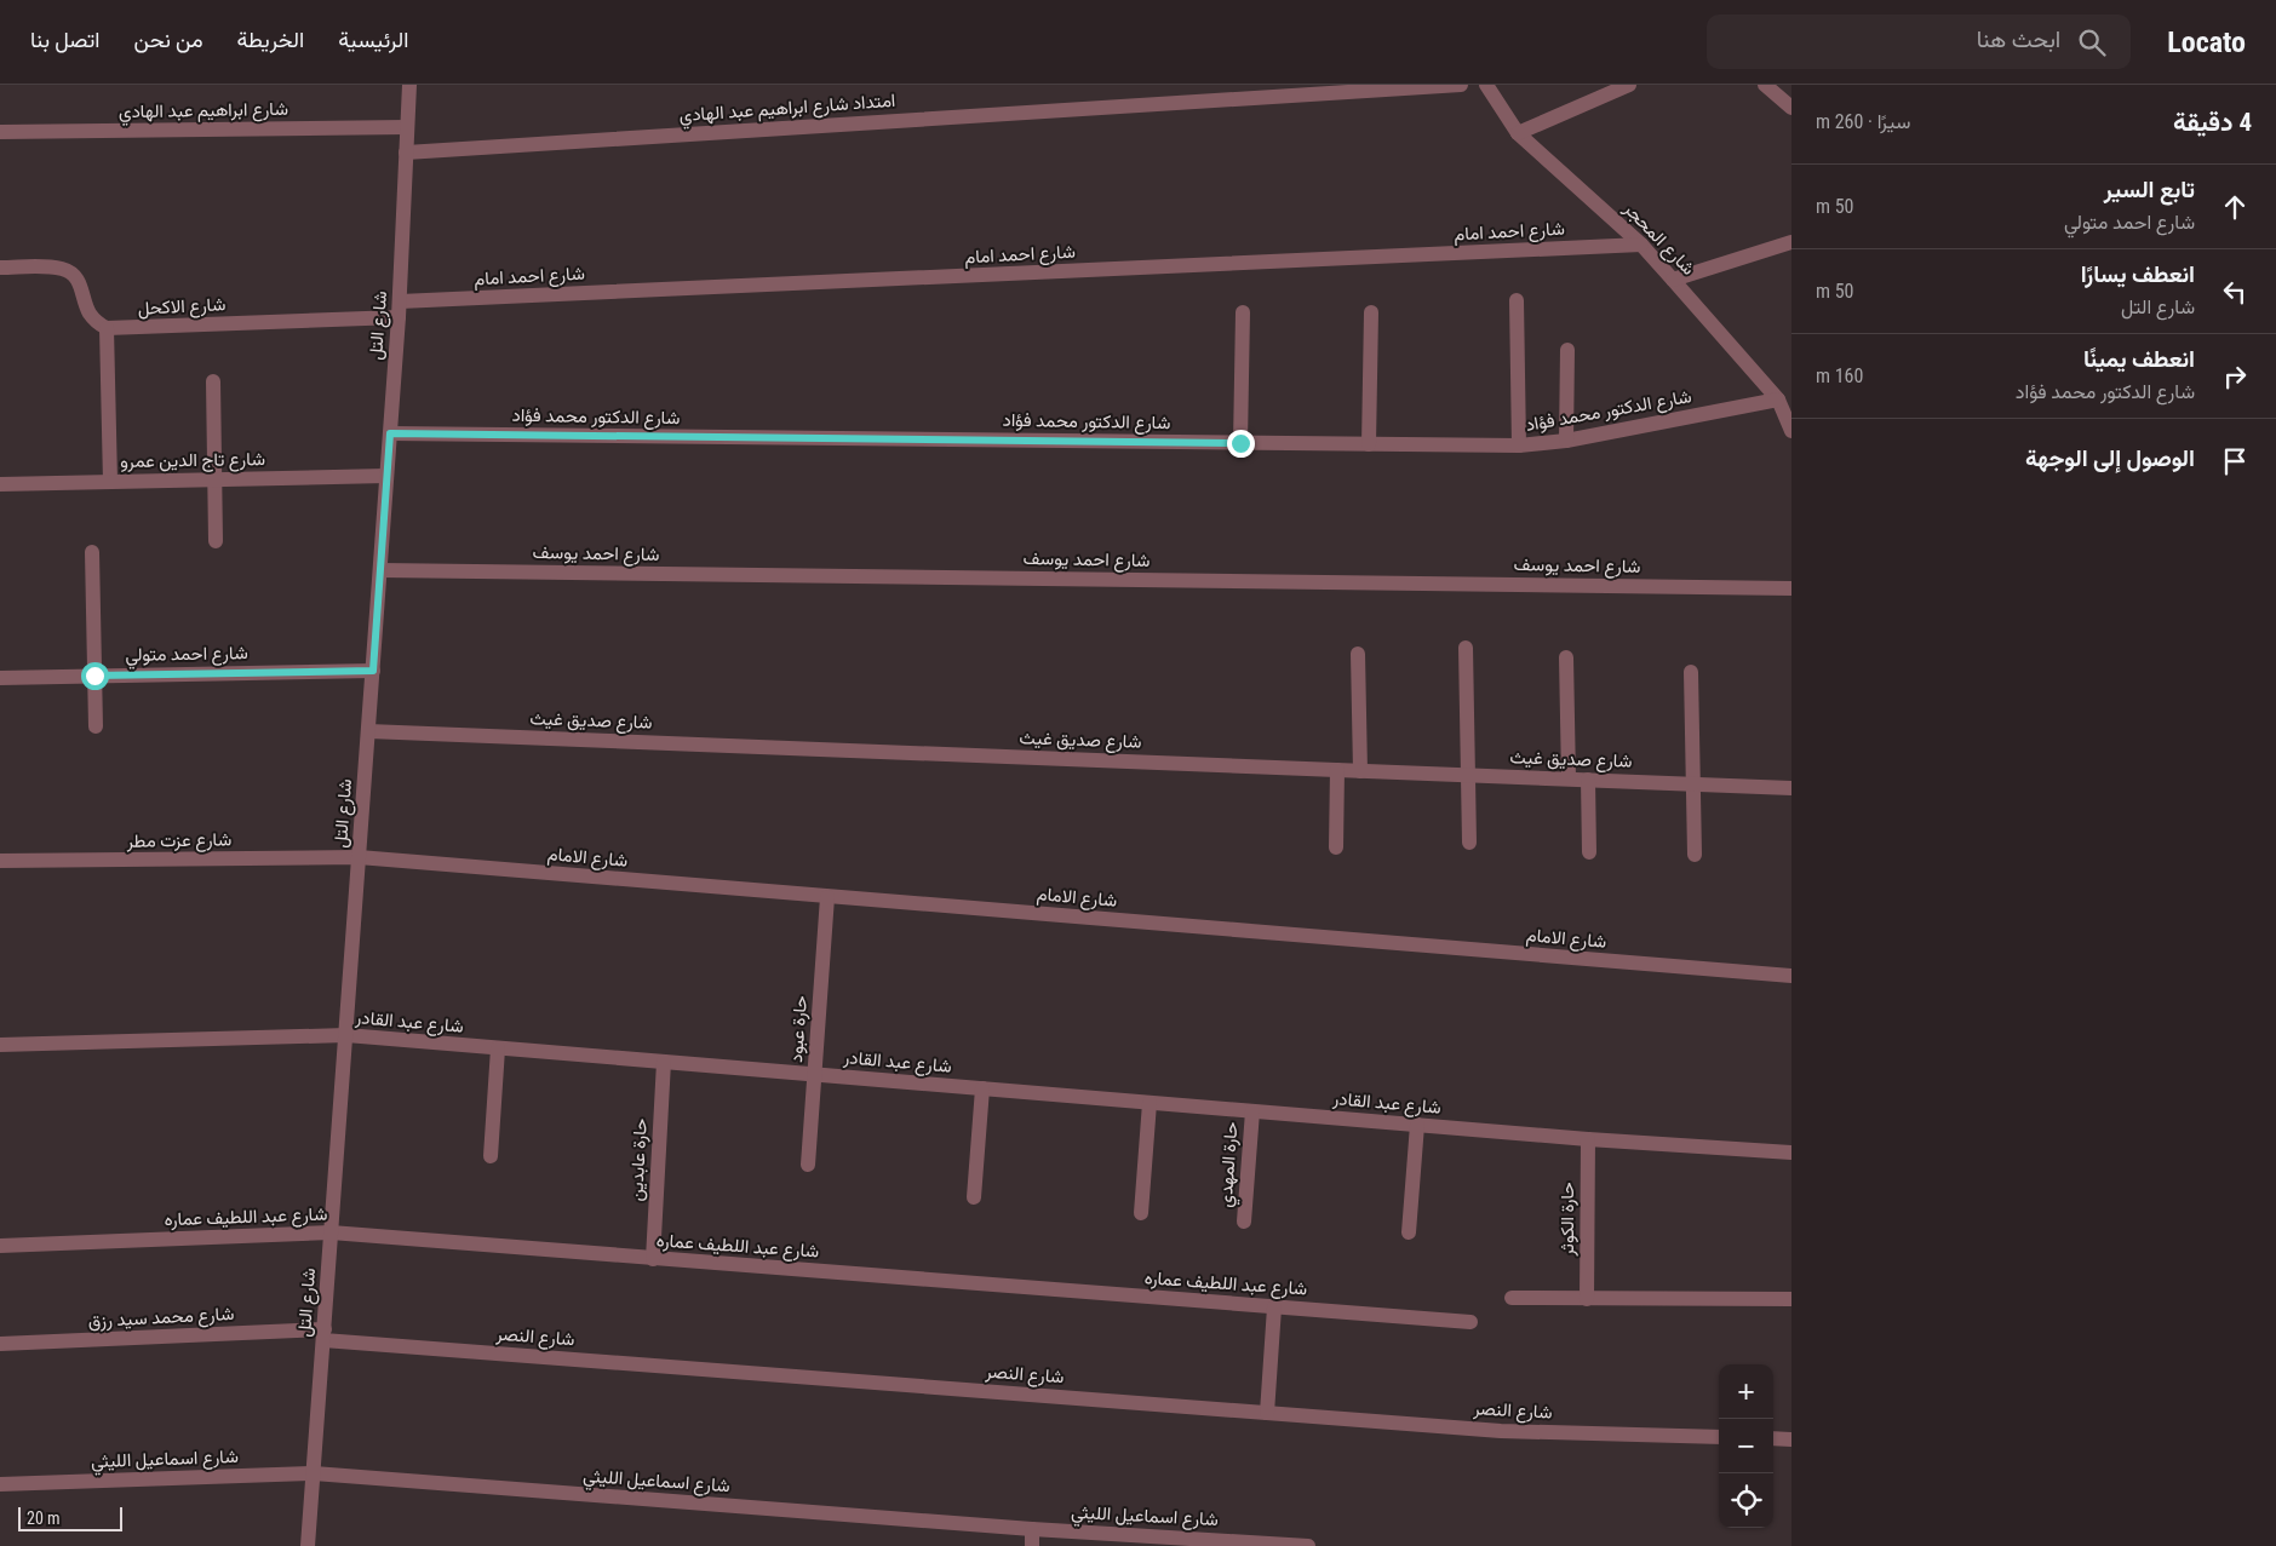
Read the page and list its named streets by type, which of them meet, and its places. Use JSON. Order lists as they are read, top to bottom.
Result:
{
  "streets": {
    "street": [
      "امتداد شارع ابراهيم عبد الهادي",
      "شارع ابراهيم عبد الهادي",
      "شارع احمد امام",
      "شارع المحجر",
      "شارع الاكحل",
      "شارع التل",
      "شارع الدكتور محمد فؤاد",
      "شارع تاج الدين عمرو",
      "شارع احمد يوسف",
      "شارع احمد متولي",
      "شارع صديق غيث",
      "شارع عزت مطر",
      "شارع الامام",
      "شارع عبد القادر",
      "حارة عبود",
      "حارة عابدين",
      "حارة المهدي",
      "شارع عبد اللطيف عماره",
      "حارة الكوثر",
      "شارع محمد سيد رزق",
      "شارع النصر",
      "شارع اسماعيل الليثي"
    ]
  },
  "crossings": [
    ["امتداد شارع ابراهيم عبد الهادي", "شارع التل"],
    ["شارع ابراهيم عبد الهادي", "شارع التل"],
    ["شارع احمد امام", "شارع المحجر"],
    ["شارع احمد امام", "شارع الاكحل"],
    ["شارع احمد امام", "شارع التل"],
    ["شارع المحجر", "شارع الدكتور محمد فؤاد"],
    ["شارع الاكحل", "شارع التل"],
    ["شارع التل", "شارع الدكتور محمد فؤاد"],
    ["شارع التل", "شارع تاج الدين عمرو"],
    ["شارع التل", "شارع احمد يوسف"],
    ["شارع التل", "شارع احمد متولي"],
    ["شارع التل", "شارع صديق غيث"],
    ["شارع التل", "شارع عزت مطر"],
    ["شارع التل", "شارع الامام"],
    ["شارع التل", "شارع عبد القادر"],
    ["شارع التل", "شارع عبد اللطيف عماره"],
    ["شارع التل", "شارع محمد سيد رزق"],
    ["شارع التل", "شارع النصر"],
    ["شارع التل", "شارع اسماعيل الليثي"],
    ["شارع عزت مطر", "شارع الامام"],
    ["شارع الامام", "حارة عبود"],
    ["شارع عبد القادر", "حارة عبود"],
    ["شارع عبد القادر", "حارة عابدين"],
    ["شارع عبد القادر", "حارة المهدي"],
    ["شارع عبد القادر", "حارة الكوثر"],
    ["حارة عابدين", "شارع عبد اللطيف عماره"],
    ["شارع محمد سيد رزق", "شارع النصر"]
  ],
  "scale_bar": "20 m",
  "page": {
    "header": "Locato",
    "search": "ابحث هنا",
    "nav": [
      "الرئيسية",
      "الخريطة",
      "من نحن",
      "اتصل بنا"
    ],
    "heading": ["4 دقيقة", "سيرًا · 260 m"],
    "list": [
      ["تابع السير", "شارع احمد متولي", "50 m"],
      ["انعطف يسارًا", "شارع التل", "50 m"],
      ["انعطف يمينًا", "شارع الدكتور محمد فؤاد", "160 m"],
      "الوصول إلى الوجهة"
    ],
    "map_buttons": ["+", "−"],
    "scale": "20 m"
  }
}
